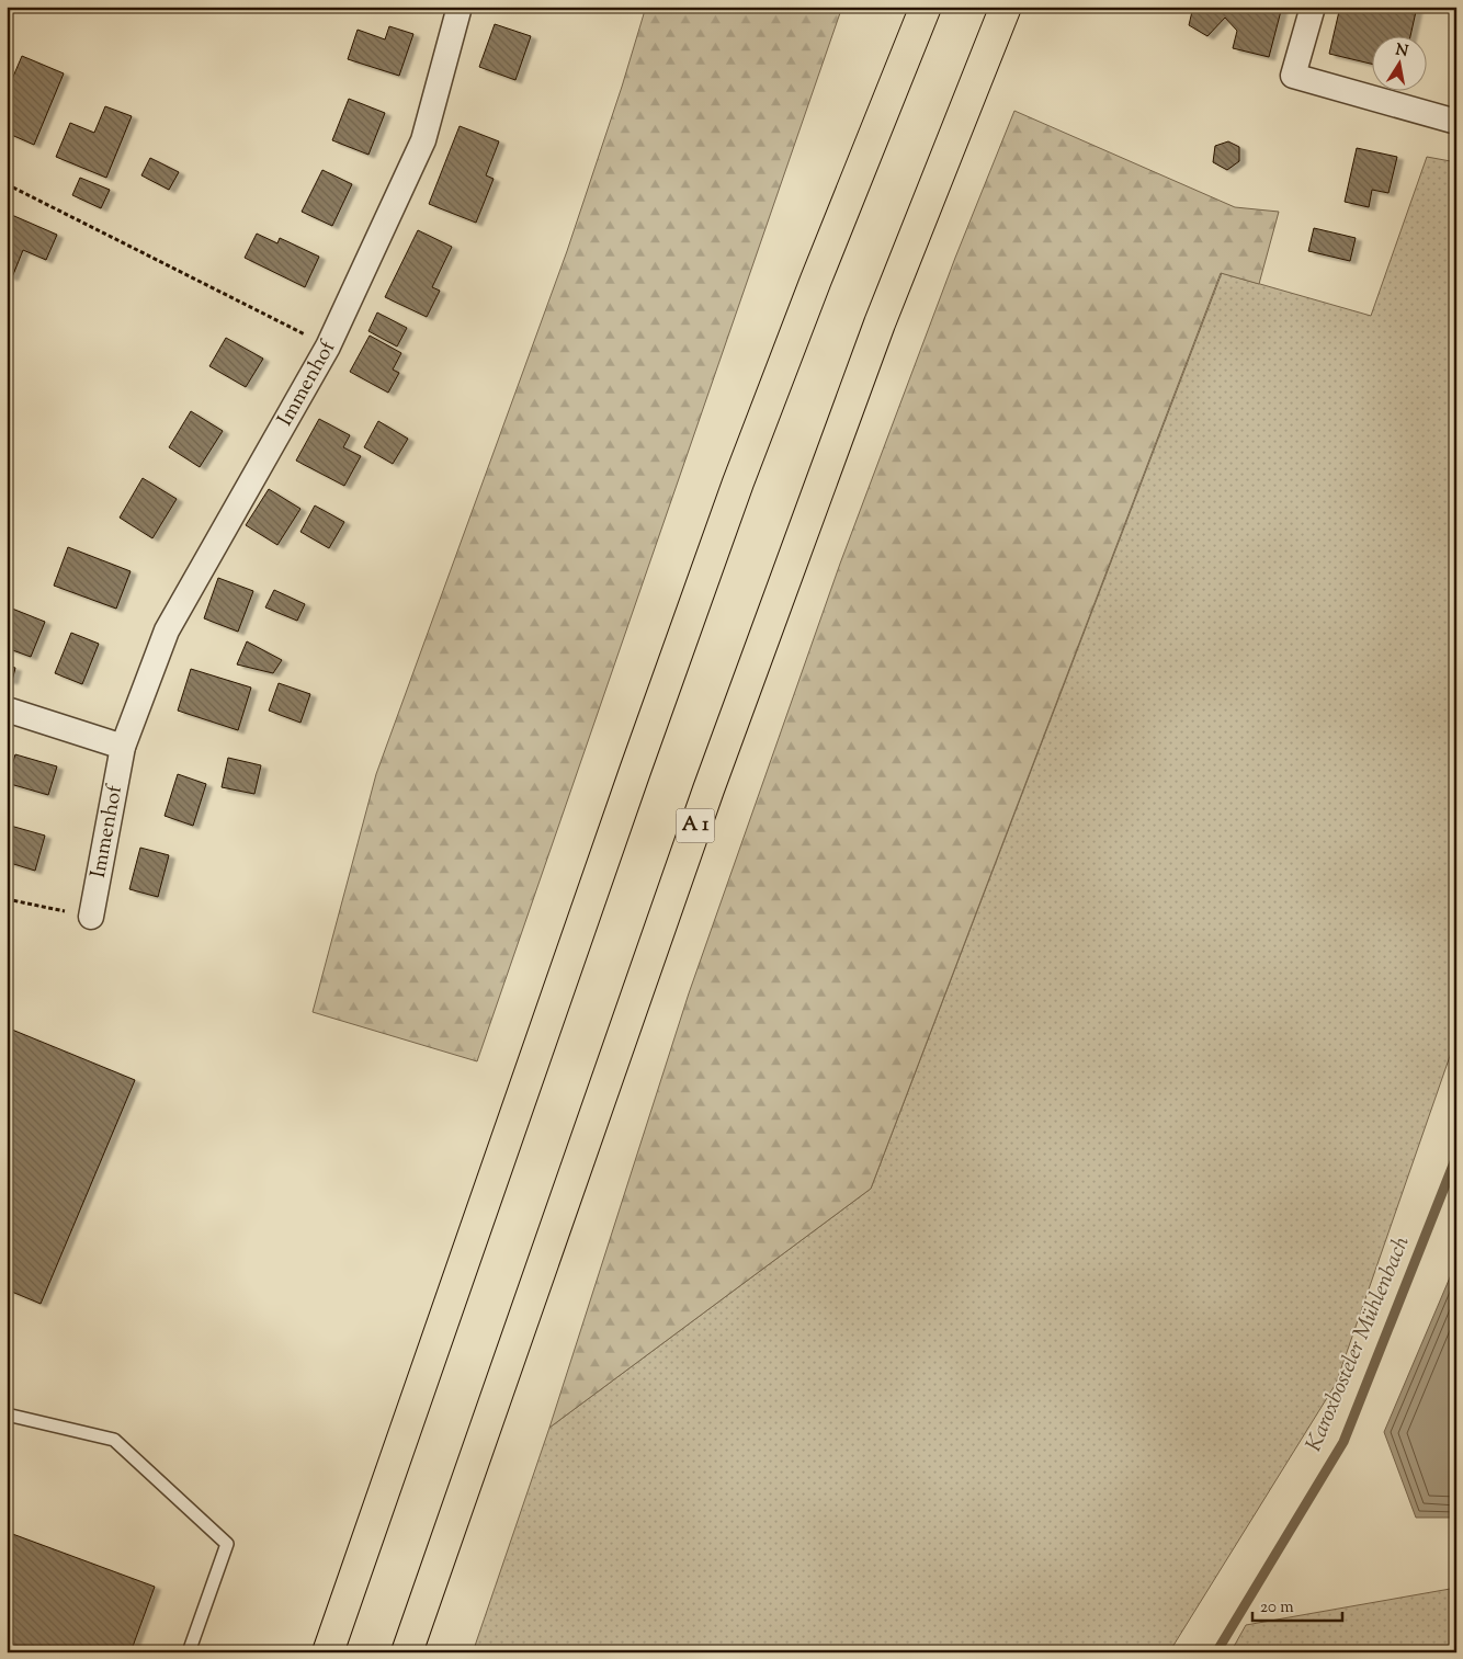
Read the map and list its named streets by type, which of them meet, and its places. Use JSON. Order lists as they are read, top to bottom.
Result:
{
  "streets": {
    "highway": ["A 1"],
    "street": ["Immenhof"]
  },
  "water": ["Karoxbosteler Mühlenbach"],
  "scale_bar": "20 m",
  "north": "top"
}
